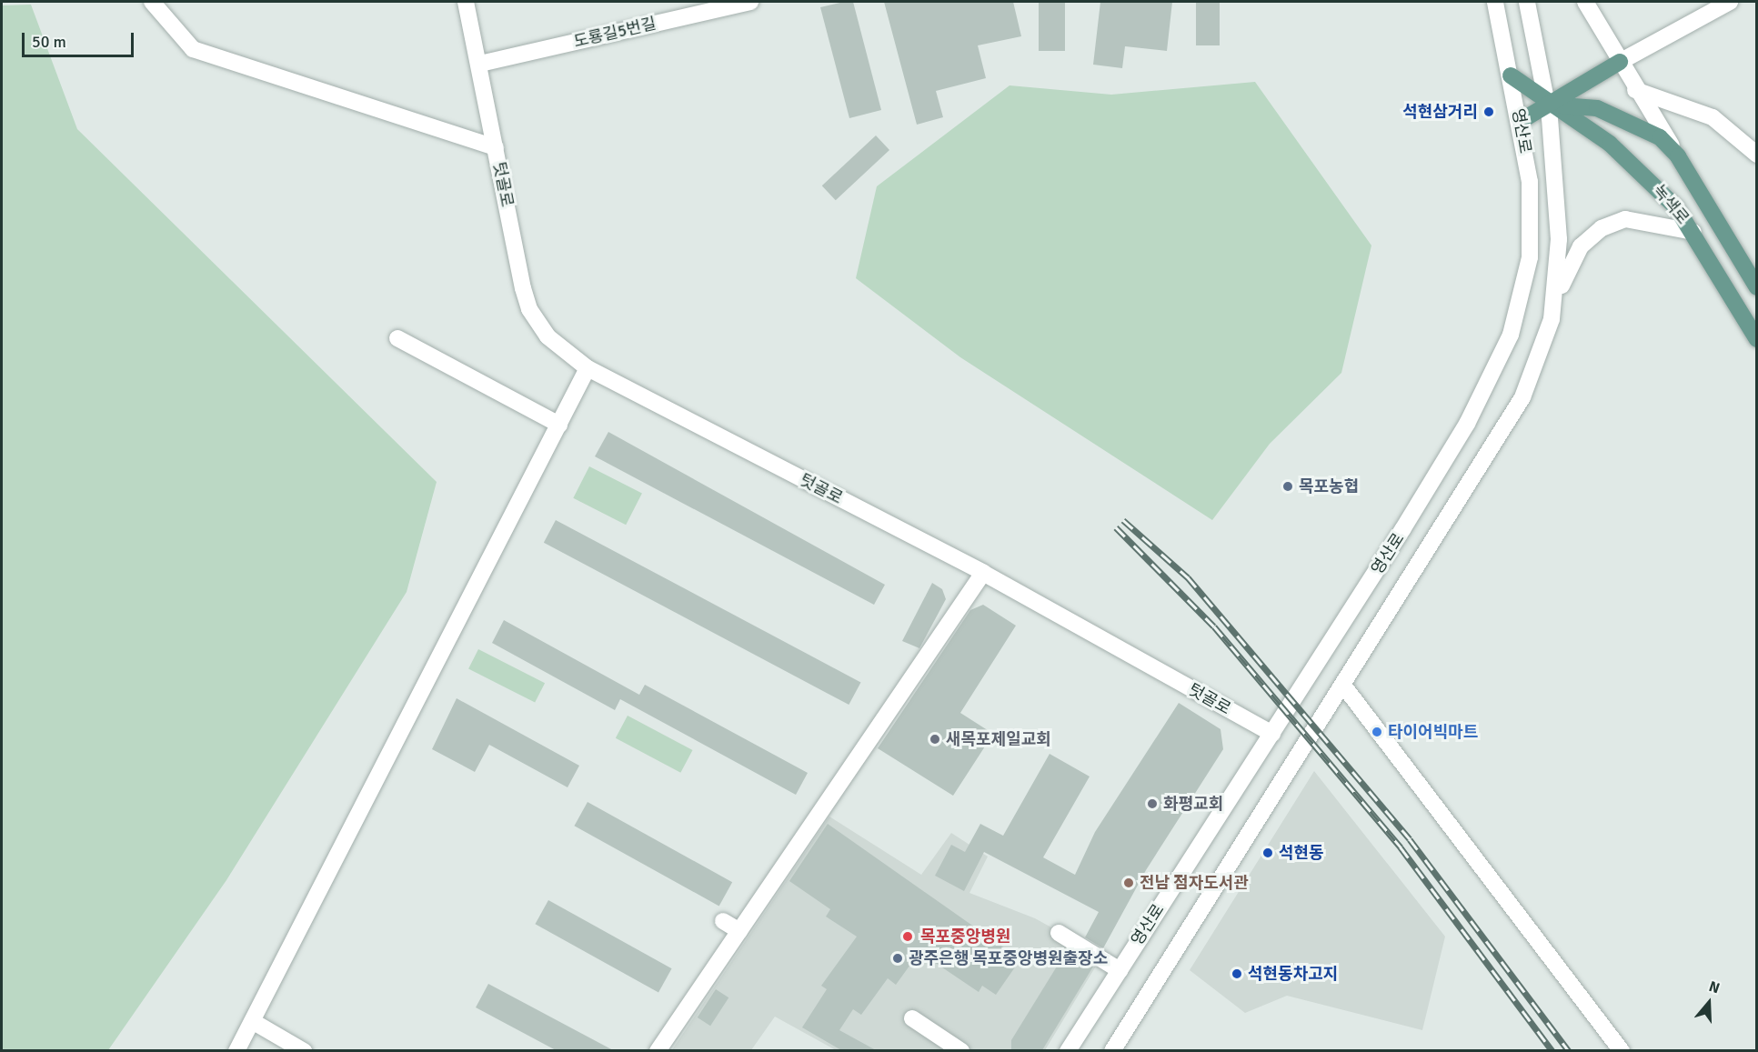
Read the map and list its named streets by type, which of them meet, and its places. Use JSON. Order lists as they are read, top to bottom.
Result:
{
  "streets": {
    "main road": ["녹색로"],
    "street": ["도룡길5번길", "영산로", "텃골로"]
  },
  "crossings": [
    ["도룡길5번길", "텃골로"],
    ["영산로", "텃골로"],
    ["영산로", "녹색로"]
  ],
  "places": [
    "석현삼거리",
    "목포농협",
    "타이어빅마트",
    "새목포제일교회",
    "화평교회",
    "석현동",
    "전남 점자도서관",
    "목포중앙병원",
    "광주은행 목포중앙병원출장소",
    "석현동차고지"
  ],
  "scale_bar": "50 m",
  "north": "top"
}
